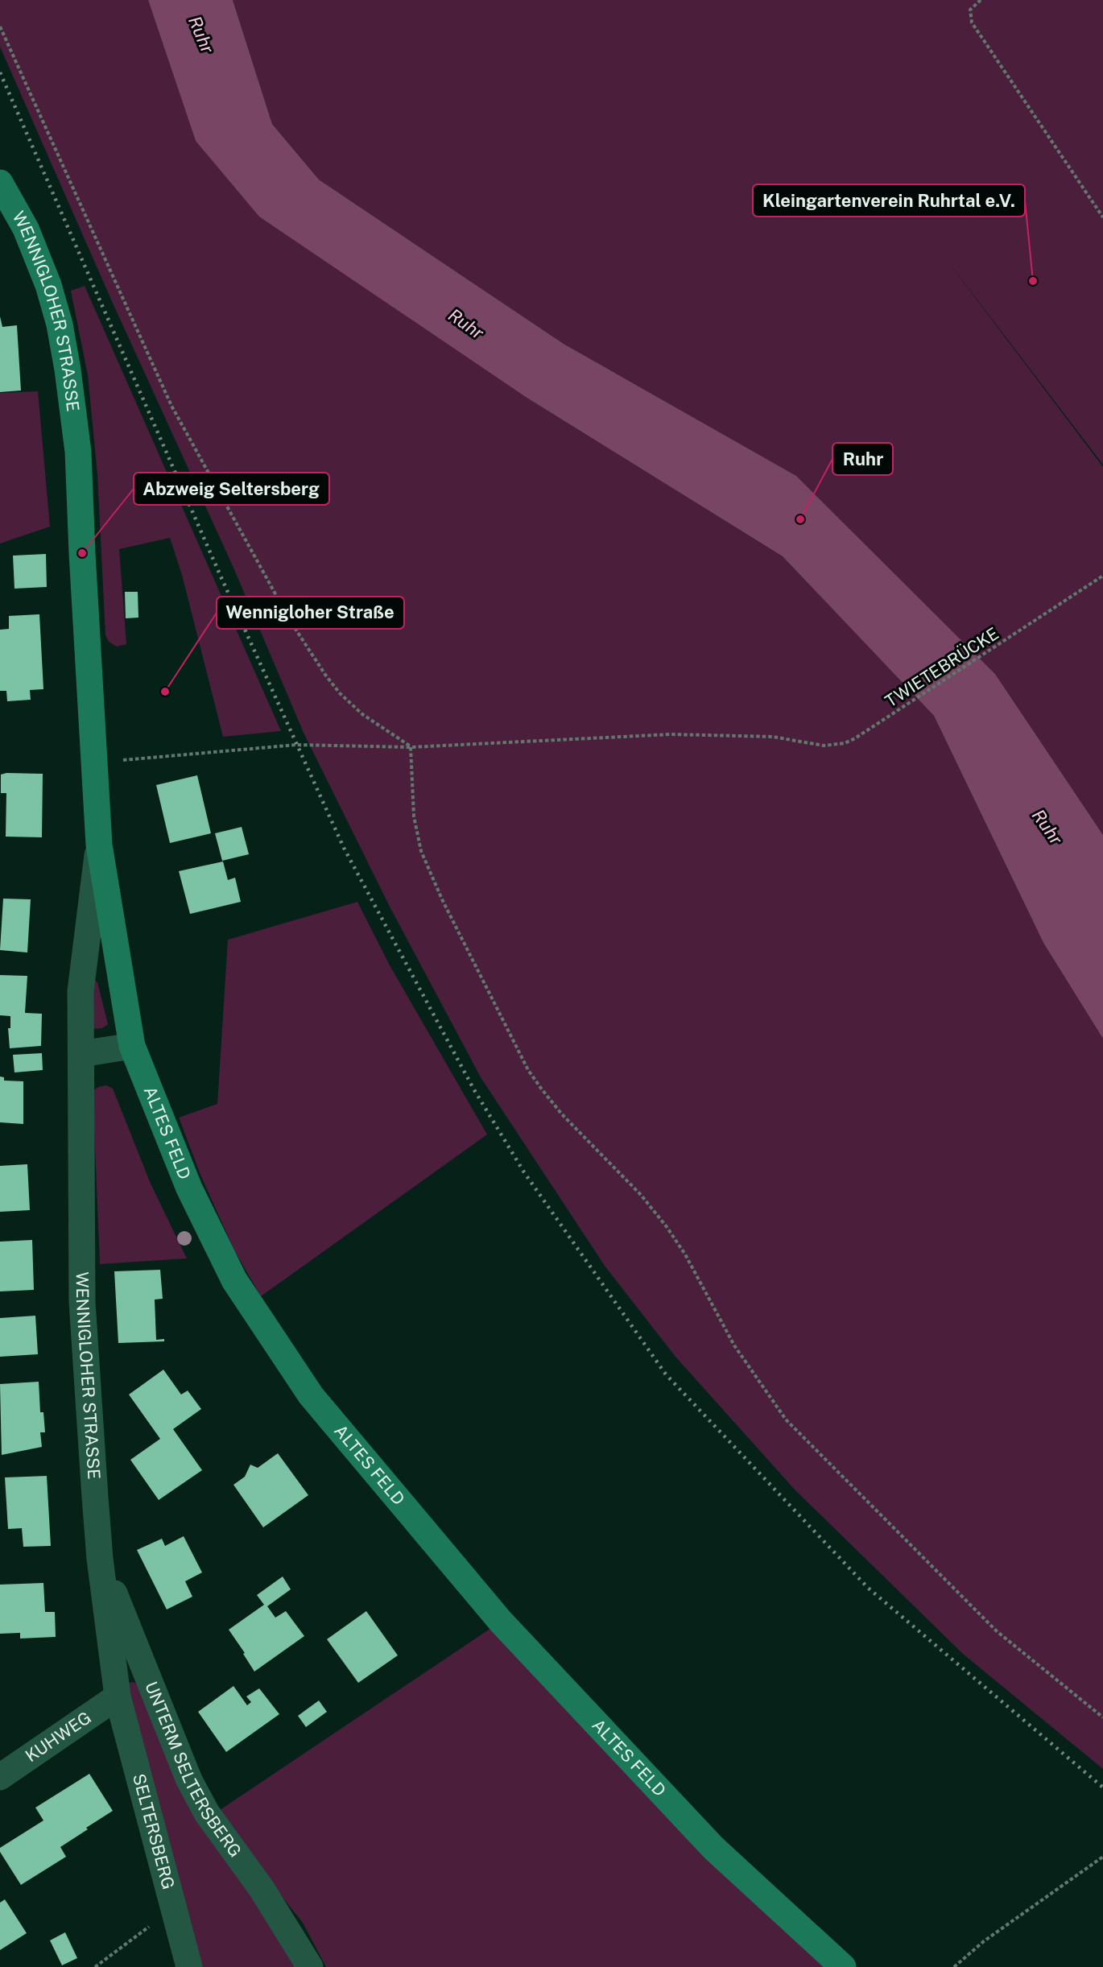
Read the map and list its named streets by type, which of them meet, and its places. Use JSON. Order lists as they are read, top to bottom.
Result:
{
  "streets": {
    "main road": ["WENNIGLOHER STRASSE", "ALTES FELD"],
    "street": ["KUHWEG", "UNTERM SELTERSBERG", "SELTERSBERG"],
    "path": ["TWIETEBRÜCKE"]
  },
  "crossings": [
    ["WENNIGLOHER STRASSE", "TWIETEBRÜCKE"],
    ["WENNIGLOHER STRASSE", "ALTES FELD"],
    ["WENNIGLOHER STRASSE", "KUHWEG"],
    ["WENNIGLOHER STRASSE", "UNTERM SELTERSBERG"],
    ["WENNIGLOHER STRASSE", "SELTERSBERG"],
    ["KUHWEG", "SELTERSBERG"]
  ],
  "water": ["Ruhr"],
  "places": [
    "Kleingartenverein Ruhrtal e.V.",
    "Ruhr",
    "Abzweig Seltersberg",
    "Wennigloher Straße"
  ]
}
